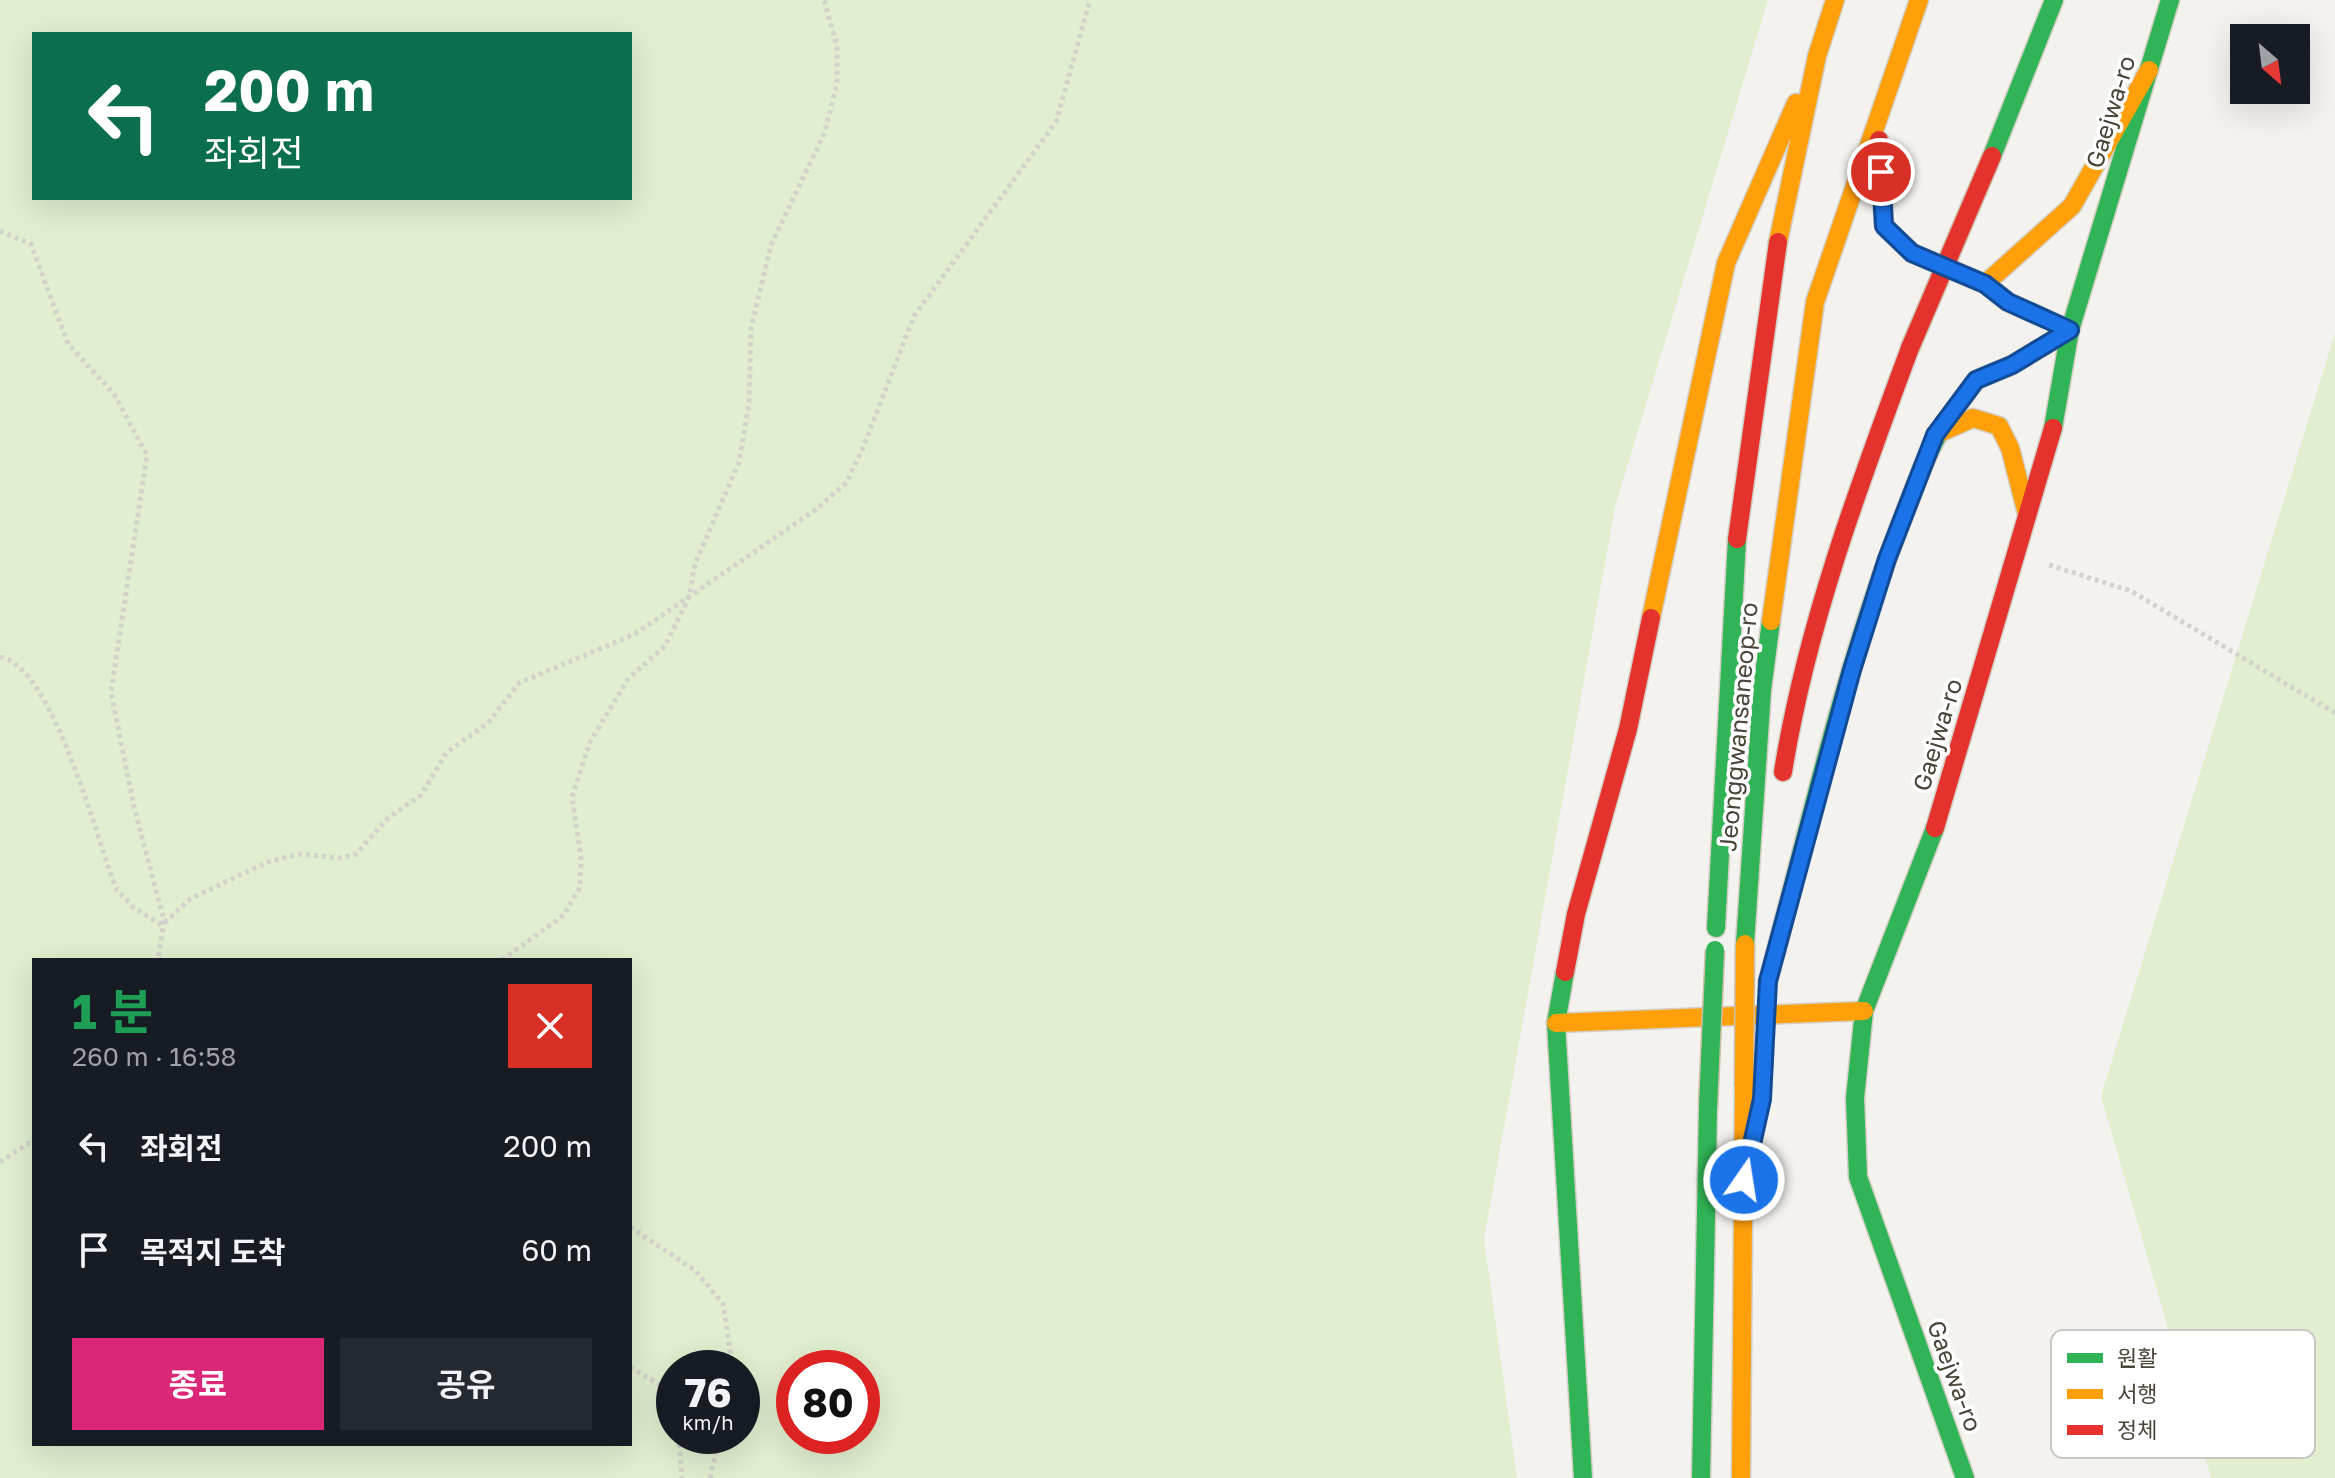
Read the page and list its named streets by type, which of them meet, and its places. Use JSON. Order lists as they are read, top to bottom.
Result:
{
  "streets": {
    "main road": ["Gaejwa-ro", "Jeonggwansaneop-ro"]
  },
  "legend": ["원활", "서행", "정체"],
  "north": "bottom right",
  "page": {
    "turn": ["200 m", "좌회전"],
    "heading": ["1 분", "260 m · 16:58"],
    "list": [
      {
        "name": "좌회전",
        "value": "200 m"
      },
      {
        "name": "목적지 도착",
        "value": "60 m"
      }
    ],
    "buttons": ["종료", "공유"],
    "speed": "76 km/h",
    "limit": "80"
  }
}
